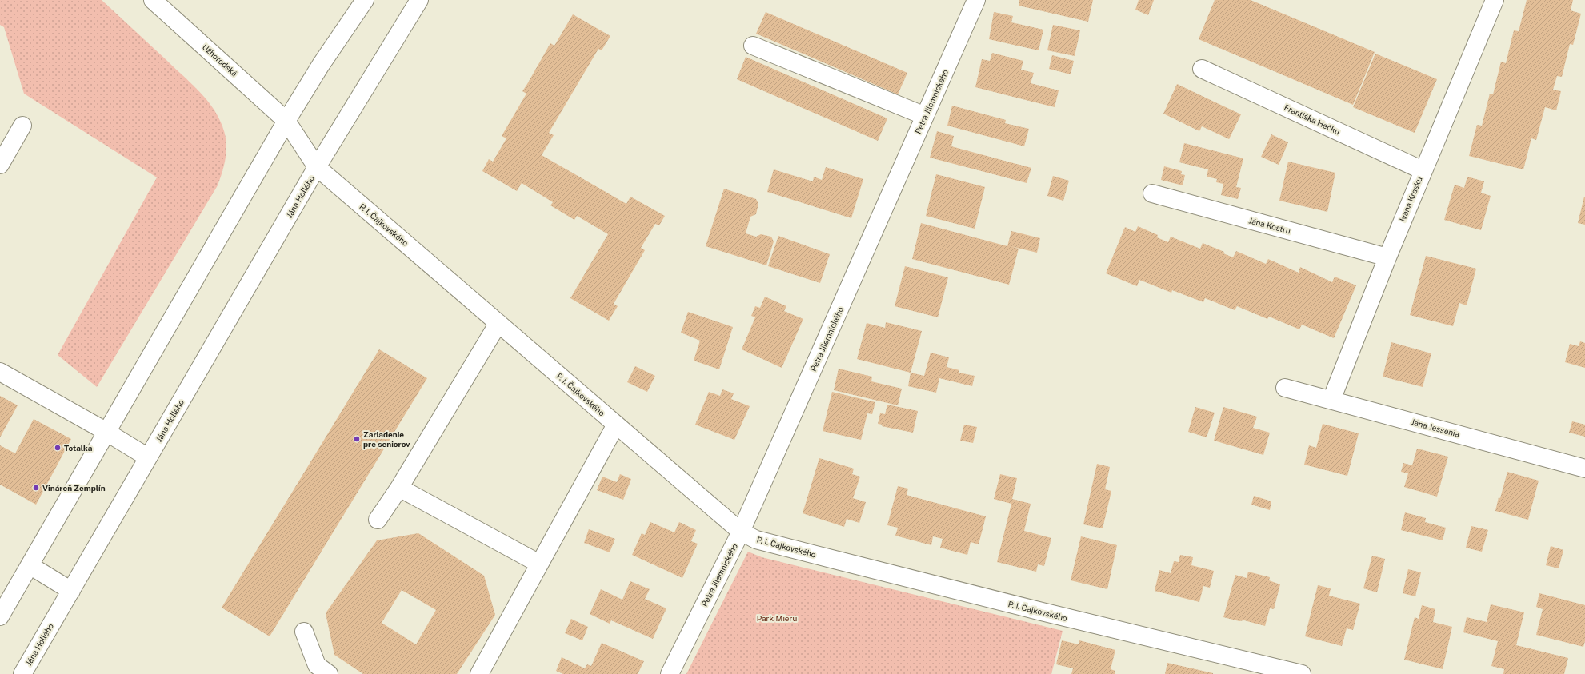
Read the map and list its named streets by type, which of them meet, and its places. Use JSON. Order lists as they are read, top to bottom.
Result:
{
  "streets": {
    "street": [
      "Užhorodská",
      "Petra Jilemnického",
      "Františka Hečku",
      "Jána Hollého",
      "Ivana Krasku",
      "P. I. Čajkovského",
      "Jána Kostru",
      "Jána Jessenia"
    ]
  },
  "crossings": [
    ["Užhorodská", "Jána Hollého"],
    ["Petra Jilemnického", "P. I. Čajkovského"],
    ["Františka Hečku", "Ivana Krasku"],
    ["Jána Hollého", "P. I. Čajkovského"],
    ["Ivana Krasku", "Jána Kostru"],
    ["Ivana Krasku", "Jána Jessenia"]
  ],
  "parks": ["Park Mieru"],
  "places": ["Zariadenie pre seniorov", "Totalka", "Vináreň Zemplín"]
}
